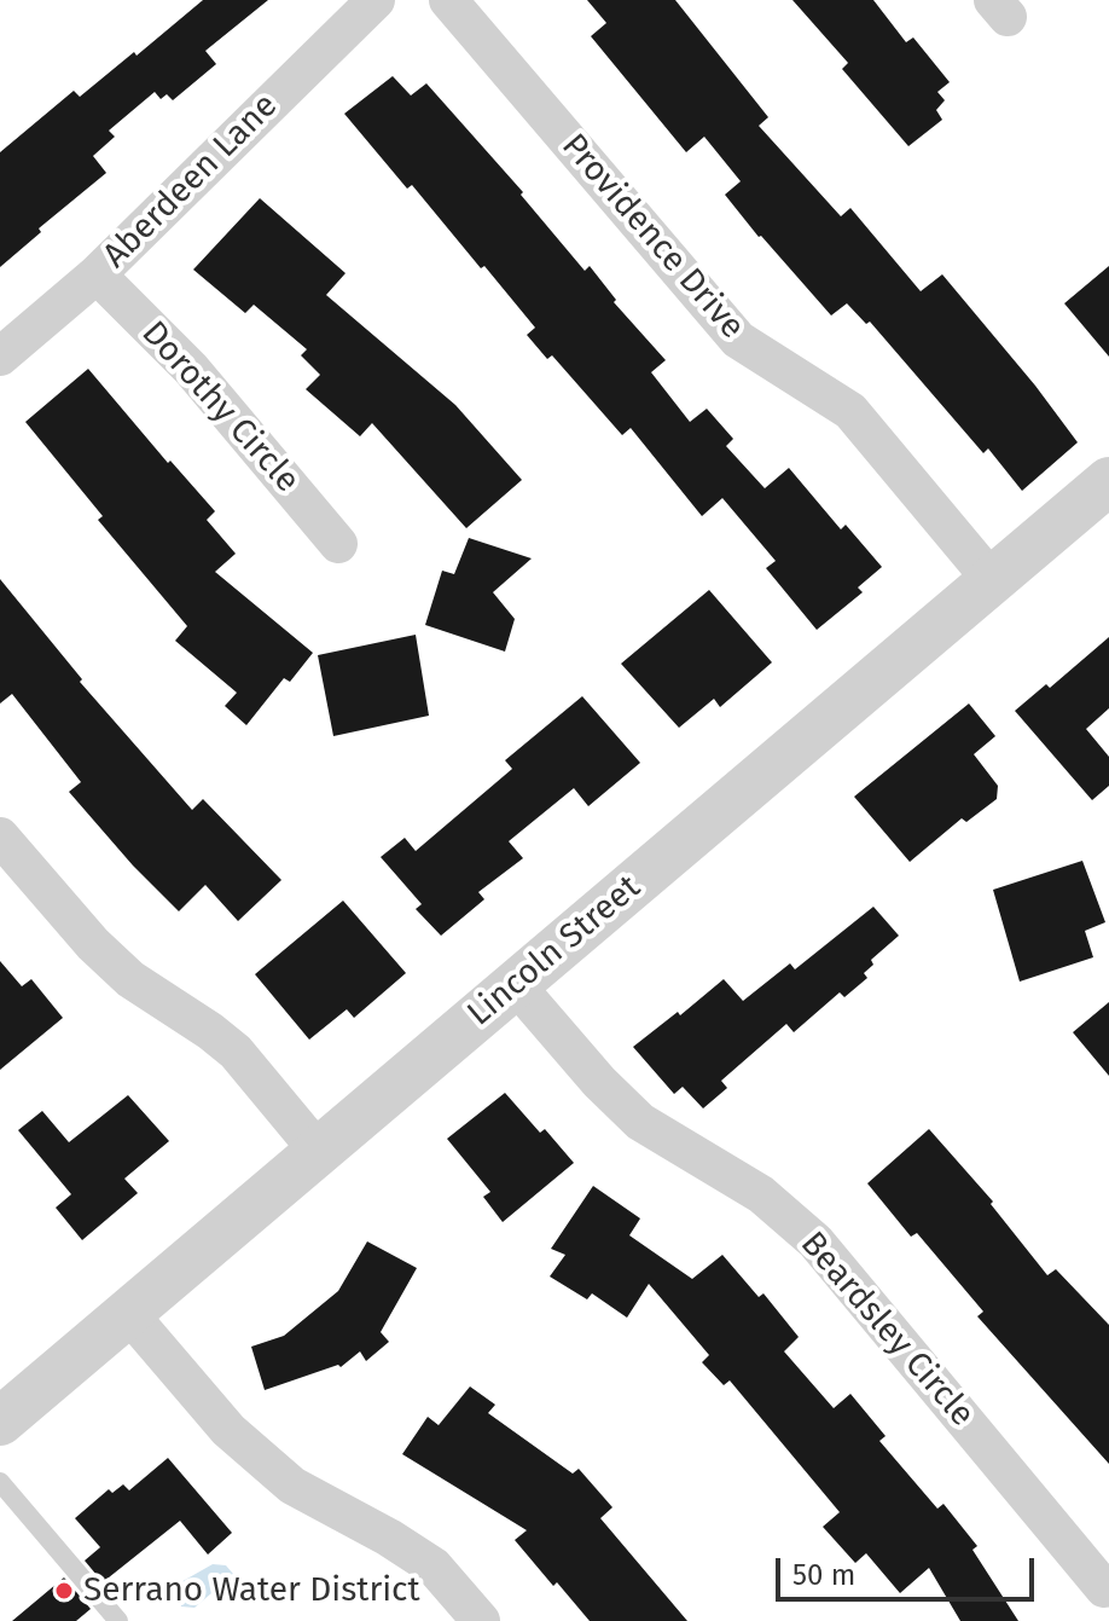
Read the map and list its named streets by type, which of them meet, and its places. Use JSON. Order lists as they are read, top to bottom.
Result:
{
  "streets": {
    "street": [
      "Aberdeen Lane",
      "Providence Drive",
      "Dorothy Circle",
      "Lincoln Street",
      "Beardsley Circle"
    ]
  },
  "crossings": [
    ["Aberdeen Lane", "Dorothy Circle"],
    ["Providence Drive", "Lincoln Street"],
    ["Lincoln Street", "Beardsley Circle"]
  ],
  "places": ["Serrano Water District"],
  "scale_bar": "50 m"
}
